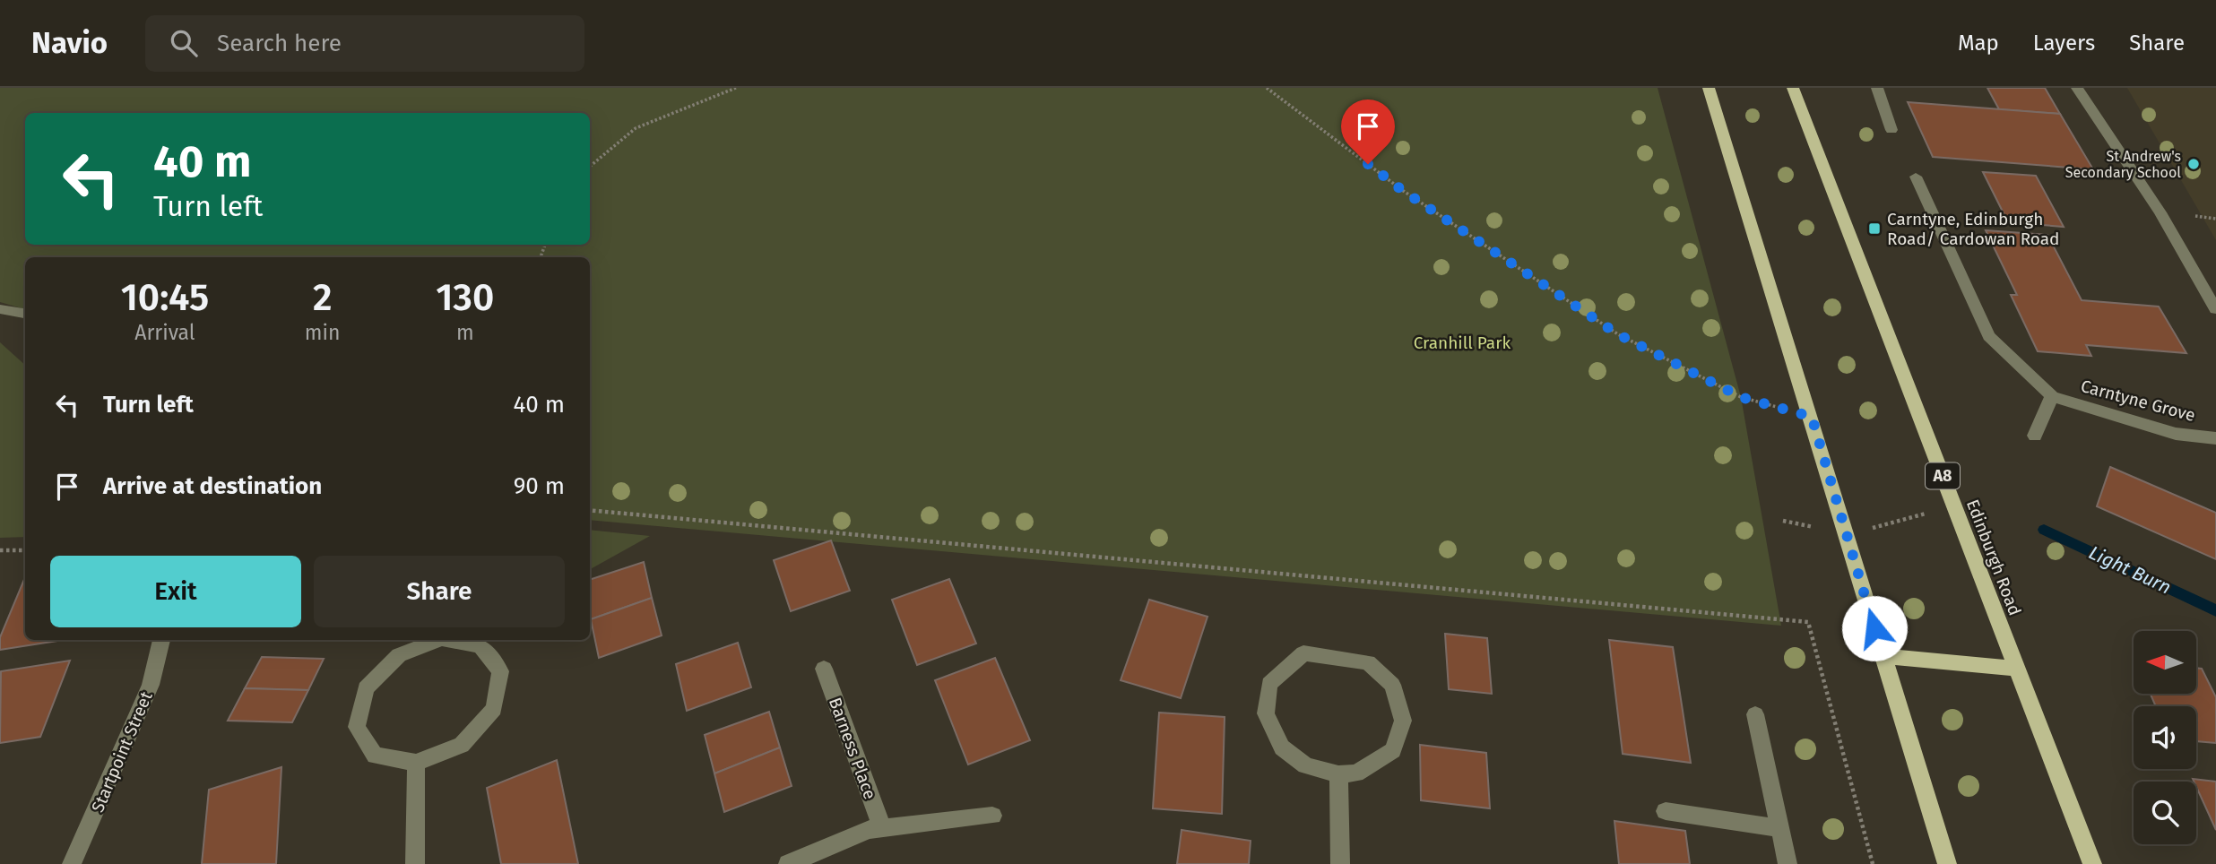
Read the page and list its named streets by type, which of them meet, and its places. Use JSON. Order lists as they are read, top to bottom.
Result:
{
  "streets": {
    "main road": ["A8", "Edinburgh Road"],
    "street": ["Carntyne Grove", "Barness Place", "Startpoint Street"]
  },
  "water": ["Light Burn"],
  "parks": ["Cranhill Park"],
  "places": {
    "other": ["St Andrew's Secondary School"],
    "transit": ["Carntyne, Edinburgh Road/ Cardowan Road"]
  },
  "north": "left",
  "page": {
    "header": "Navio",
    "search": "Search here",
    "nav": ["Map", "Layers", "Share"],
    "turn": ["40 m", "Turn left"],
    "eta": [
      "10:45",
      "Arrival",
      "2",
      "min",
      "130",
      "m"
    ],
    "list": [
      {
        "name": "Turn left",
        "value": "40 m"
      },
      {
        "name": "Arrive at destination",
        "value": "90 m"
      }
    ],
    "buttons": ["Exit", "Share"]
  }
}
